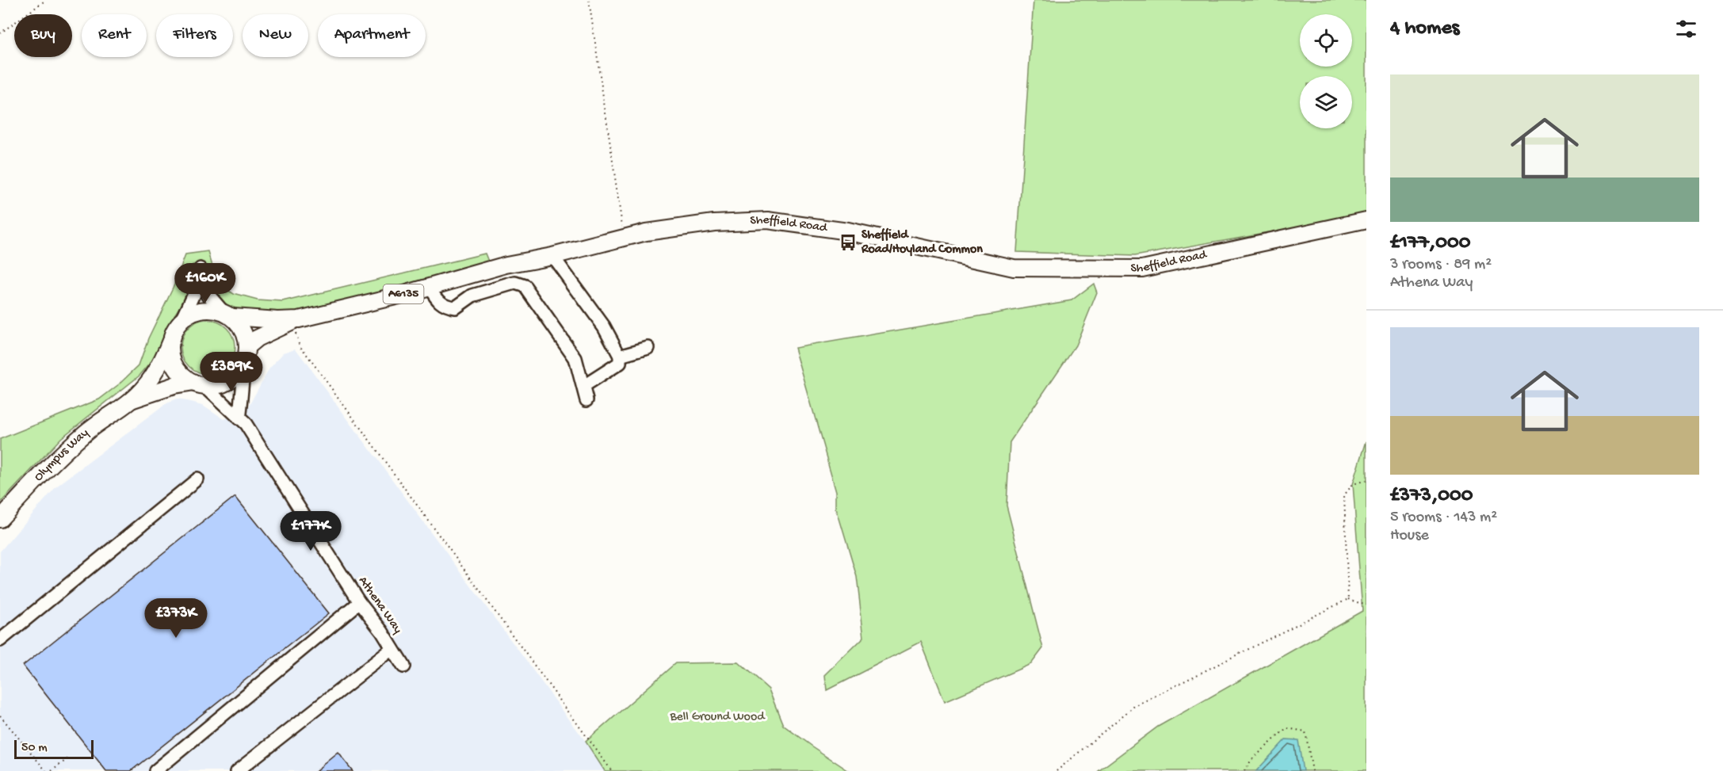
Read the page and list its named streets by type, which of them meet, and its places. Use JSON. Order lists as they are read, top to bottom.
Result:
{
  "streets": {
    "main road": ["Sheffield Road", "A6135", "Olympus Way"],
    "street": ["Athena Way"]
  },
  "crossings": [
    ["Sheffield Road", "A6135"],
    ["Sheffield Road", "Olympus Way"],
    ["Sheffield Road", "Athena Way"],
    ["A6135", "Olympus Way"],
    ["A6135", "Athena Way"],
    ["Olympus Way", "Athena Way"]
  ],
  "parks": ["Bell Ground Wood"],
  "places": {
    "bus stop": ["Sheffield Road/Hoyland Common"]
  },
  "scale_bar": "50 m",
  "page": {
    "heading": "4 homes",
    "chip": [
      "Buy",
      "Rent",
      "Filters",
      "New",
      "Apartment"
    ],
    "list": [
      {
        "name": "£177,000",
        "note": "3 rooms · 89 m² · Athena Way"
      },
      {
        "name": "£373,000",
        "note": "5 rooms · 143 m² · House"
      }
    ],
    "price": [
      "£160K",
      "£389K",
      "£177K",
      "£373K"
    ],
    "scale": "50 m"
  }
}
